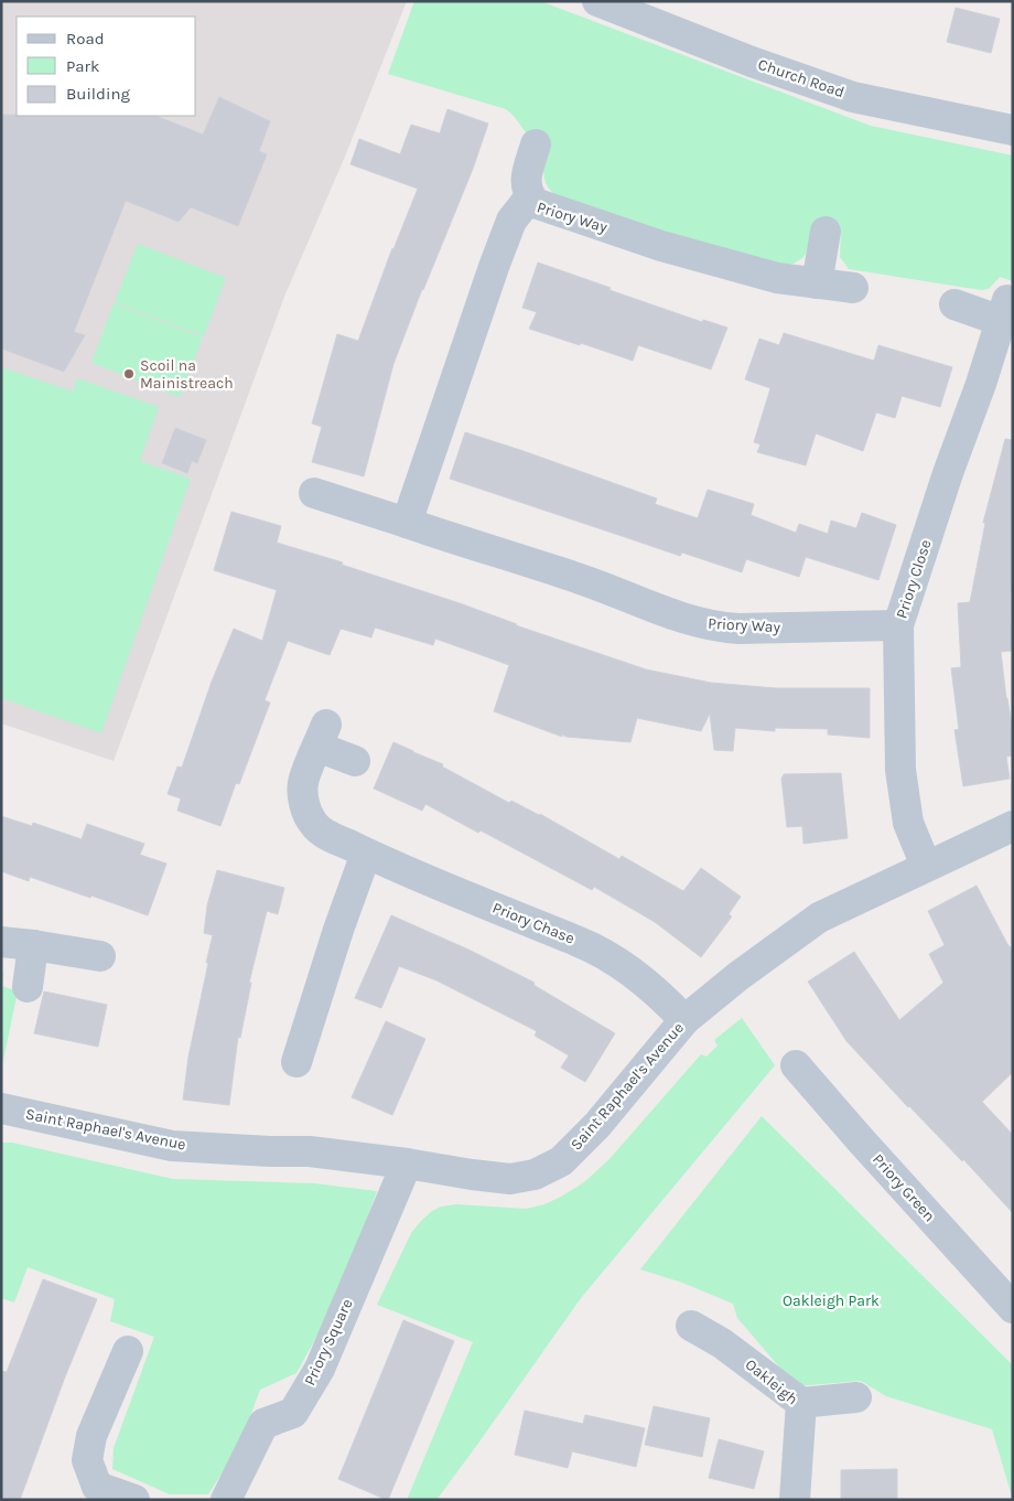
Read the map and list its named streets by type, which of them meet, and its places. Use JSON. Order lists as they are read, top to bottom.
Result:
{
  "streets": {
    "street": [
      "Church Road",
      "Priory Way",
      "Priory Close",
      "Priory Chase",
      "Saint Raphael's Avenue",
      "Priory Green",
      "Priory Square",
      "Oakleigh"
    ]
  },
  "crossings": [
    ["Priory Way", "Priory Close"],
    ["Priory Close", "Saint Raphael's Avenue"],
    ["Priory Chase", "Saint Raphael's Avenue"],
    ["Saint Raphael's Avenue", "Priory Square"]
  ],
  "parks": ["Oakleigh Park"],
  "places": ["Scoil na Mainistreach"],
  "legend": ["Road", "Park", "Building"]
}
